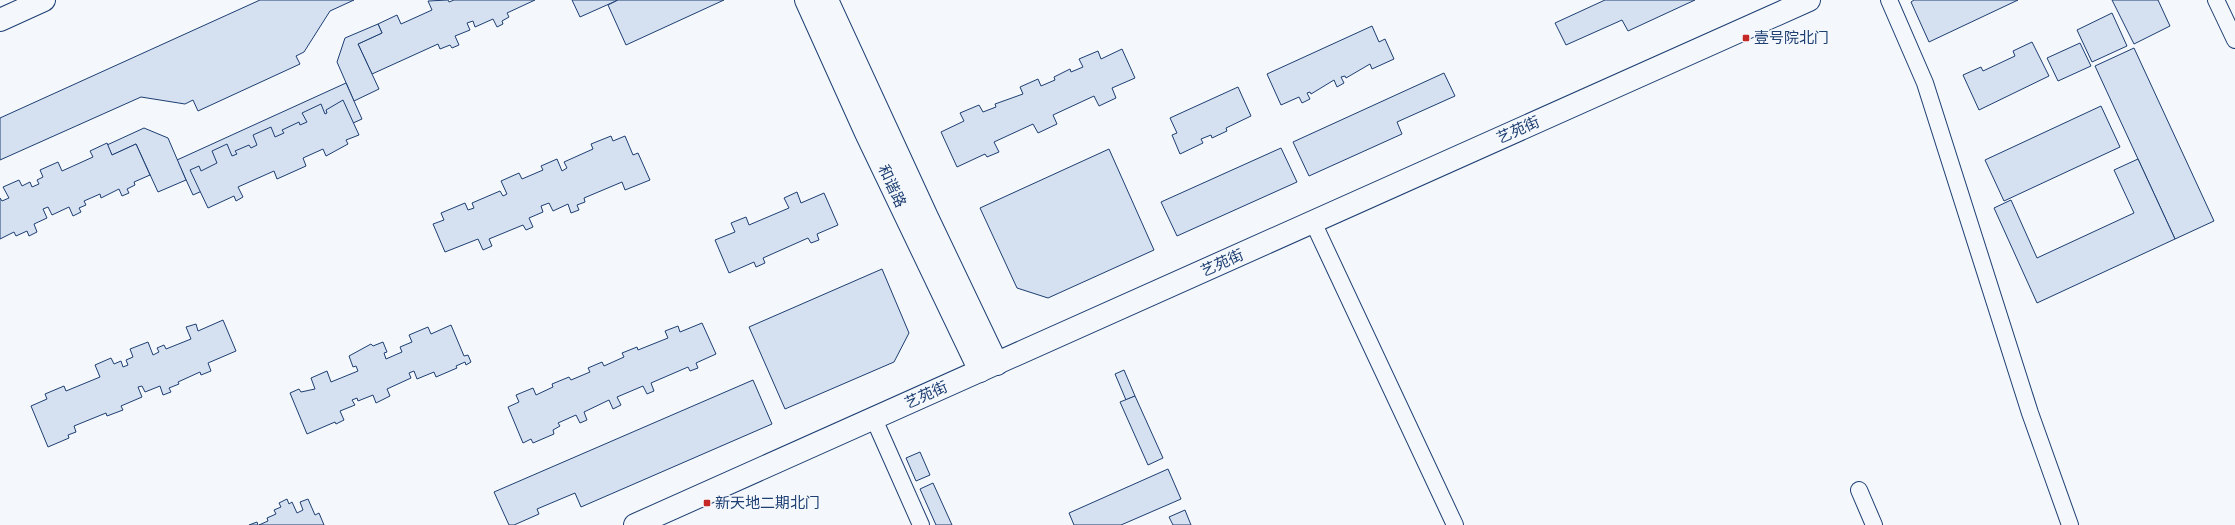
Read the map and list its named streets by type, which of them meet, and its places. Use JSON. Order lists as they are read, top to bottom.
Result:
{
  "streets": {
    "street": ["艺苑街", "和谐路"]
  },
  "crossings": [
    ["艺苑街", "和谐路"]
  ],
  "places": {
    "transit": ["壹号院北门", "新天地二期北门"]
  }
}
